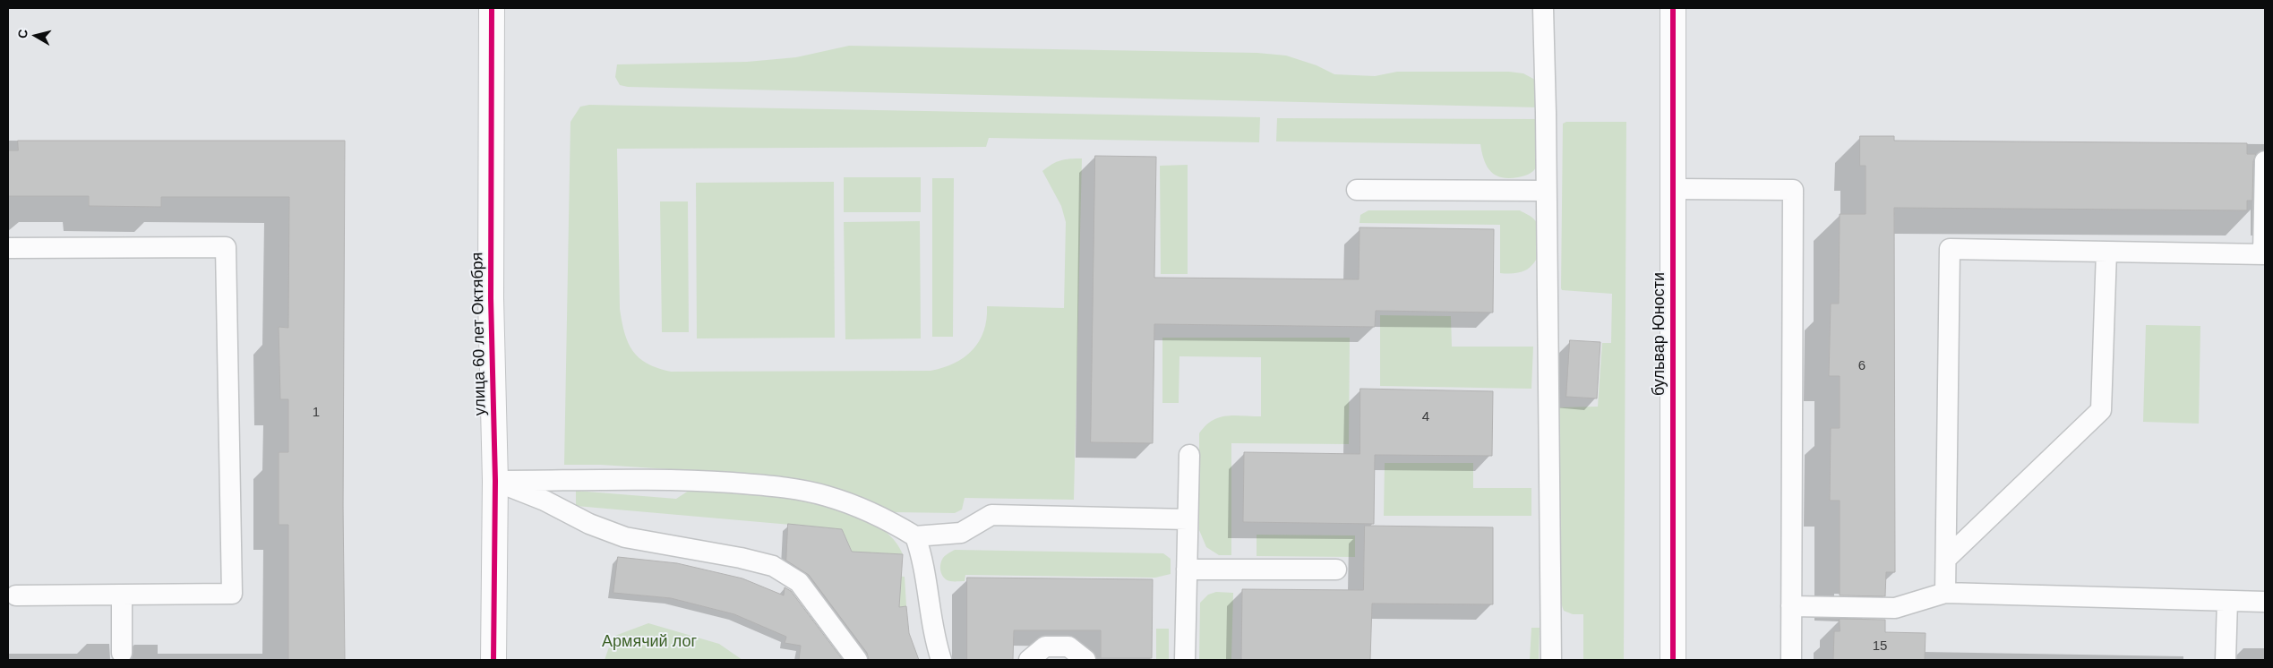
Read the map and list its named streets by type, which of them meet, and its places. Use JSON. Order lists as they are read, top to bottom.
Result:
{
  "streets": {
    "street": ["улица 60 лет Октября", "бульвар Юности"]
  },
  "parks": ["Армячий лог"],
  "house_numbers": [
    "6",
    "1",
    "4",
    "15"
  ],
  "north": "left"
}
